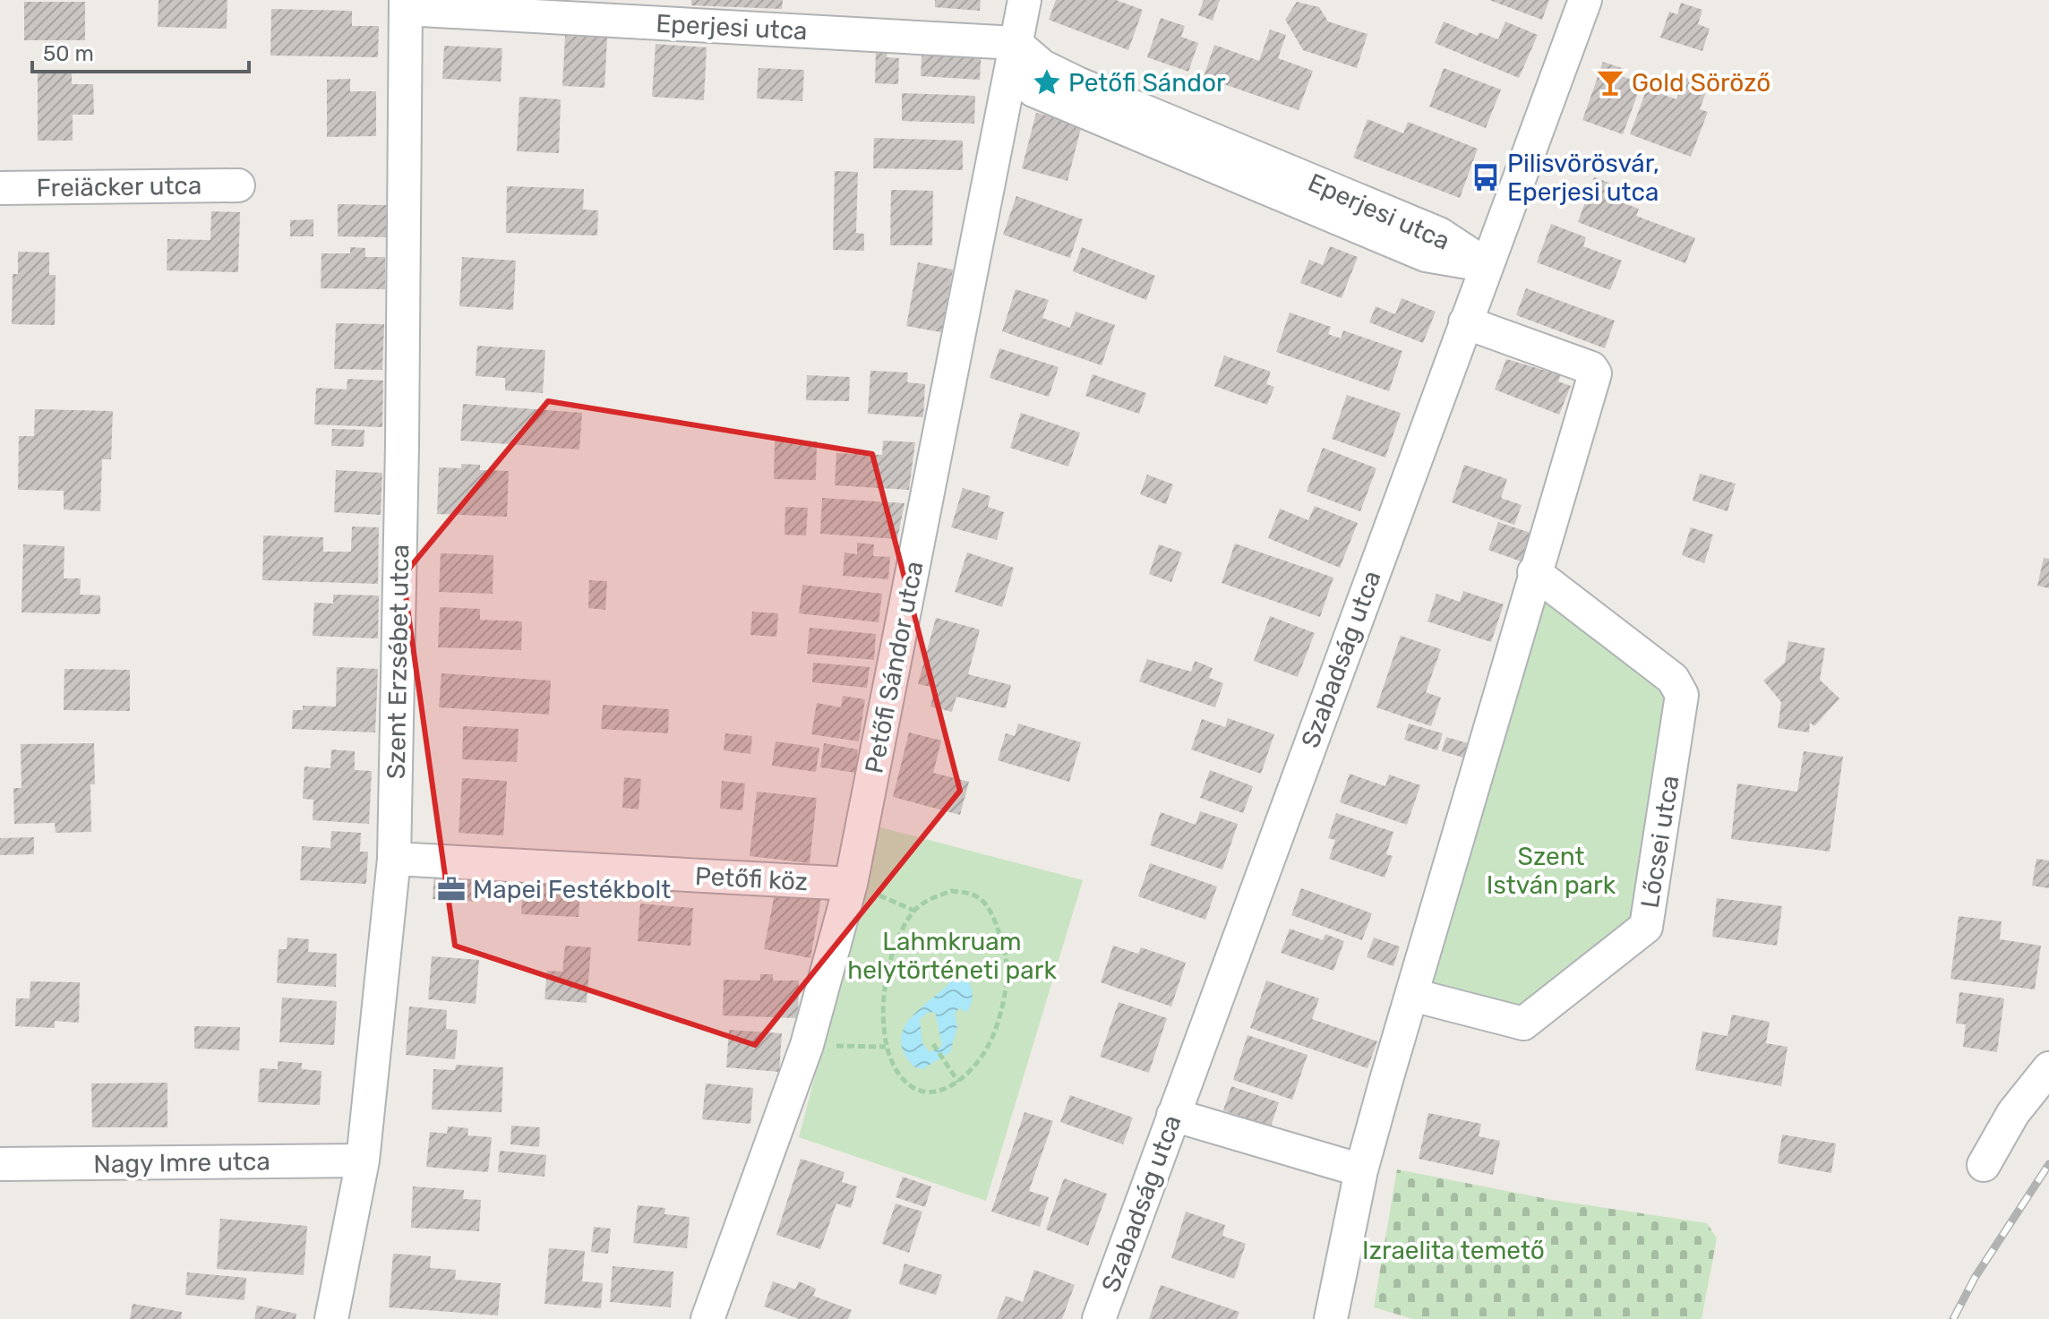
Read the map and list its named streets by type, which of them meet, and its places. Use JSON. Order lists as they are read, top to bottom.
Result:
{
  "streets": {
    "street": [
      "Eperjesi utca",
      "Freiäcker utca",
      "Szabadság utca",
      "Szent Erzsébet utca",
      "Petőfi Sándor utca",
      "Lőcsei utca",
      "Petőfi köz",
      "Nagy Imre utca"
    ]
  },
  "crossings": [
    ["Eperjesi utca", "Szabadság utca"],
    ["Eperjesi utca", "Szent Erzsébet utca"],
    ["Eperjesi utca", "Petőfi Sándor utca"],
    ["Szent Erzsébet utca", "Petőfi köz"],
    ["Szent Erzsébet utca", "Nagy Imre utca"],
    ["Petőfi Sándor utca", "Petőfi köz"]
  ],
  "parks": ["Szent István park", "Lahmkruam helytörténeti park", "Izraelita temető"],
  "places": {
    "place": ["Petőfi Sándor"],
    "bar": ["Gold Söröző"],
    "bus stop": ["Pilisvörösvár, Eperjesi utca"],
    "office": ["Mapei Festékbolt"]
  },
  "scale_bar": "50 m"
}
